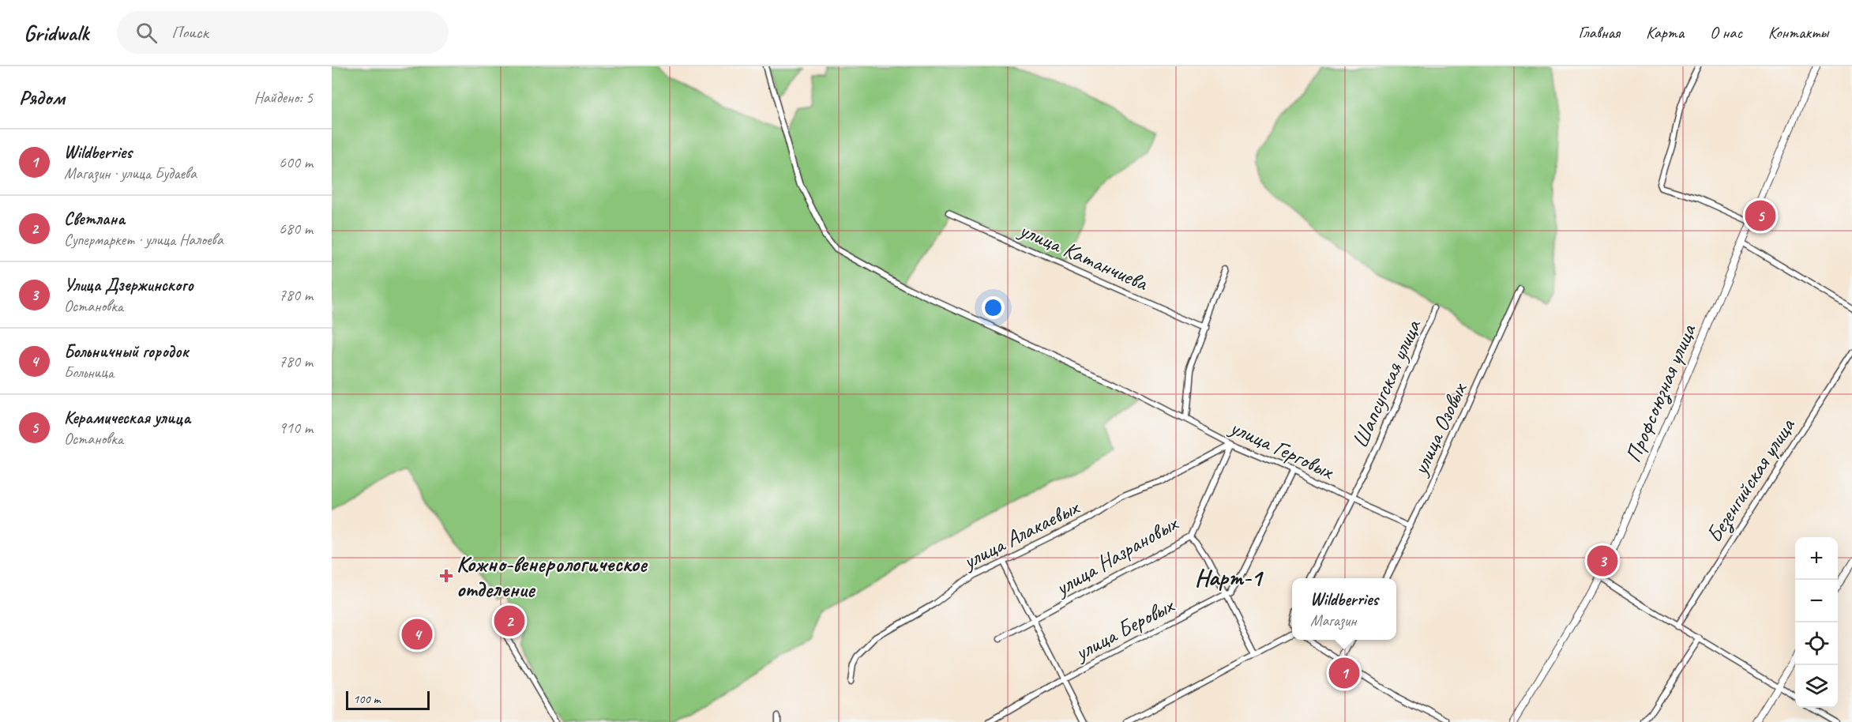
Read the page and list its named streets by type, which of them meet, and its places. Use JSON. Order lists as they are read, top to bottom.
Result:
{
  "streets": {
    "street": [
      "улица Катанчиева",
      "Шапсугская улица",
      "Профсоюзная улица",
      "улица Озовых",
      "улица Герговых",
      "Безенгийская улица",
      "улица Алакаевых",
      "улица Назрановых",
      "улица Беровых"
    ]
  },
  "crossings": [
    ["Шапсугская улица", "улица Герговых"],
    ["улица Озовых", "улица Герговых"],
    ["улица Герговых", "улица Алакаевых"],
    ["улица Герговых", "улица Назрановых"],
    ["улица Герговых", "улица Беровых"],
    ["улица Алакаевых", "улица Назрановых"]
  ],
  "districts": ["Нарт-1"],
  "places": {
    "health": ["Кожно-венерологическое отделение"]
  },
  "scale_bar": "100 m",
  "page": {
    "header": "Gridwalk",
    "search": "Поиск",
    "nav": [
      "Главная",
      "Карта",
      "О нас",
      "Контакты"
    ],
    "heading": ["Рядом", "Найдено: 5"],
    "list": [
      {
        "mark": "1",
        "name": "Wildberries",
        "note": "Магазин · улица Будаева",
        "value": "600 m"
      },
      {
        "mark": "2",
        "name": "Светлана",
        "note": "Супермаркет · улица Налоева",
        "value": "680 m"
      },
      {
        "mark": "3",
        "name": "Улица Дзержинского",
        "note": "Остановка",
        "value": "780 m"
      },
      {
        "mark": "4",
        "name": "Больничный городок",
        "note": "Больница",
        "value": "780 m"
      },
      {
        "mark": "5",
        "name": "Керамическая улица",
        "note": "Остановка",
        "value": "910 m"
      }
    ],
    "pins": [
      "5",
      "3",
      "2",
      "4",
      "1"
    ],
    "map_buttons": ["+", "−"],
    "popup": ["Wildberries", "Магазин"],
    "scale": "100 m"
  }
}
